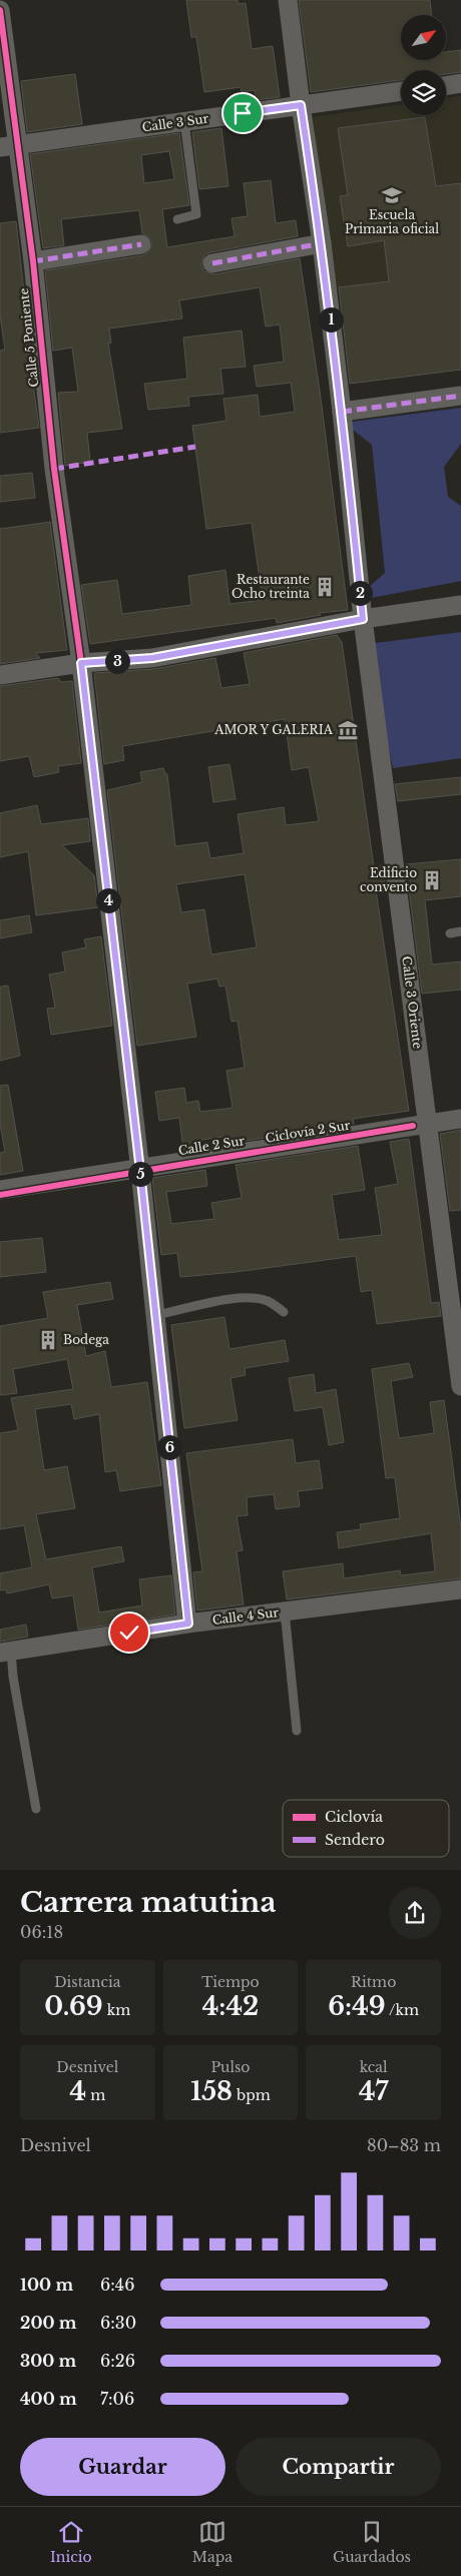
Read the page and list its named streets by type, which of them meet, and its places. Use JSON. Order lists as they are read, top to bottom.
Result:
{
  "streets": {
    "street": [
      "Calle 3 Sur",
      "Calle 5 Poniente",
      "Calle 3 Oriente",
      "Calle 2 Sur",
      "Calle 4 Sur"
    ],
    "cycle path": ["Ciclovía 2 Sur"]
  },
  "crossings": [
    ["Calle 3 Sur", "Calle 5 Poniente"],
    ["Calle 3 Sur", "Calle 3 Oriente"],
    ["Calle 5 Poniente", "Calle 2 Sur"],
    ["Calle 5 Poniente", "Calle 4 Sur"],
    ["Calle 3 Oriente", "Calle 2 Sur"]
  ],
  "places": {
    "school or university": ["Escuela Primaria oficial"],
    "building": ["Restaurante Ocho treinta", "Edificio convento", "Bodega"],
    "museum": ["AMOR Y GALERIA"]
  },
  "legend": ["Ciclovía", "Sendero"],
  "north": "top right",
  "page": {
    "pins": [
      "1",
      "2",
      "3",
      "4",
      "5",
      "6"
    ],
    "heading": ["Carrera matutina", "06:18"],
    "stats": [
      ["Distancia", "0.69 km"],
      ["Tiempo", "4:42"],
      ["Ritmo", "6:49 /km"],
      ["Desnivel", "4 m"],
      ["Pulso", "158 bpm"],
      ["kcal", "47"]
    ],
    "chart": ["Desnivel", "80–83 m"],
    "list": [
      {
        "name": "100 m",
        "note": "6:46"
      },
      {
        "name": "200 m",
        "note": "6:30"
      },
      {
        "name": "300 m",
        "note": "6:26"
      },
      {
        "name": "400 m",
        "note": "7:06"
      }
    ],
    "buttons": ["Guardar", "Compartir"],
    "tabs": ["Inicio", "Mapa", "Guardados"]
  }
}
